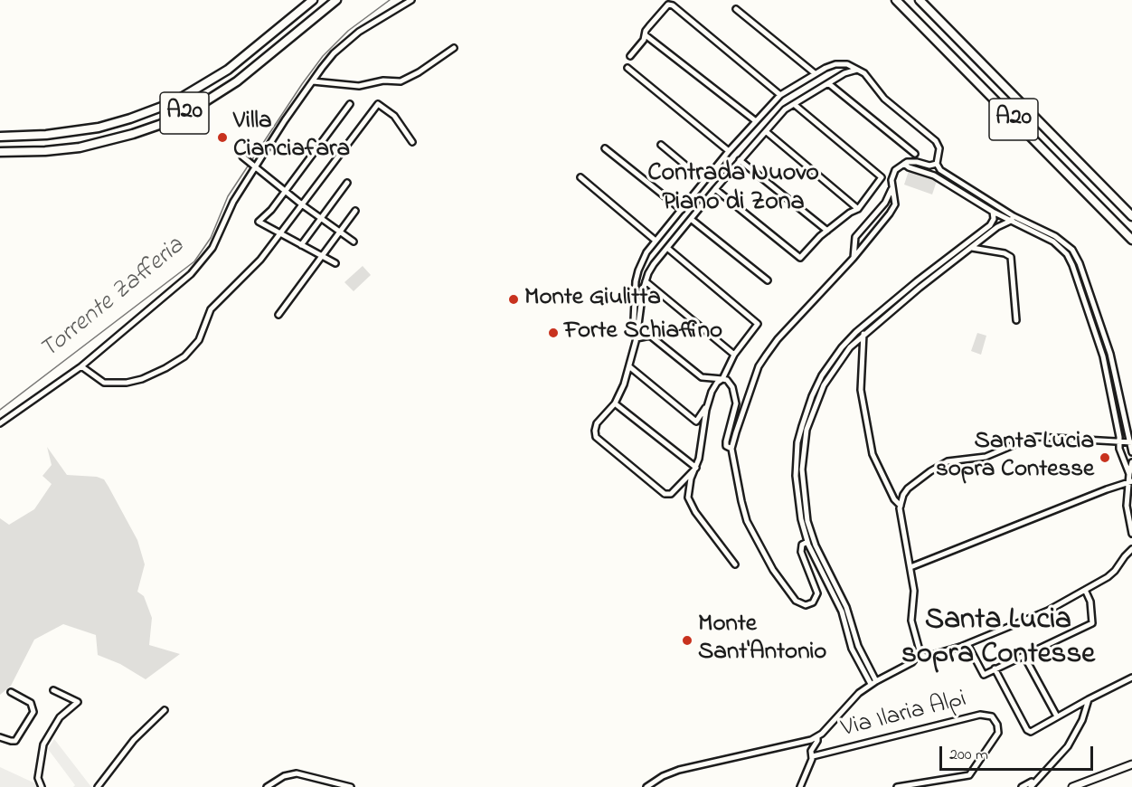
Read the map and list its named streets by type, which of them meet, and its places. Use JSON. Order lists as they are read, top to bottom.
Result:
{
  "streets": {
    "highway": ["A20"],
    "street": ["Via Ilaria Alpi"]
  },
  "districts": ["Contrada Nuovo Piano di Zona", "Santa Lucia sopra Contesse"],
  "water": ["Torrente Zafferia"],
  "places": [
    "Villa Cianciafara",
    "Monte Giulitta",
    "Forte Schiaffino",
    "Santa Lucia sopra Contesse",
    "Monte Sant'Antonio"
  ],
  "scale_bar": "200 m"
}
